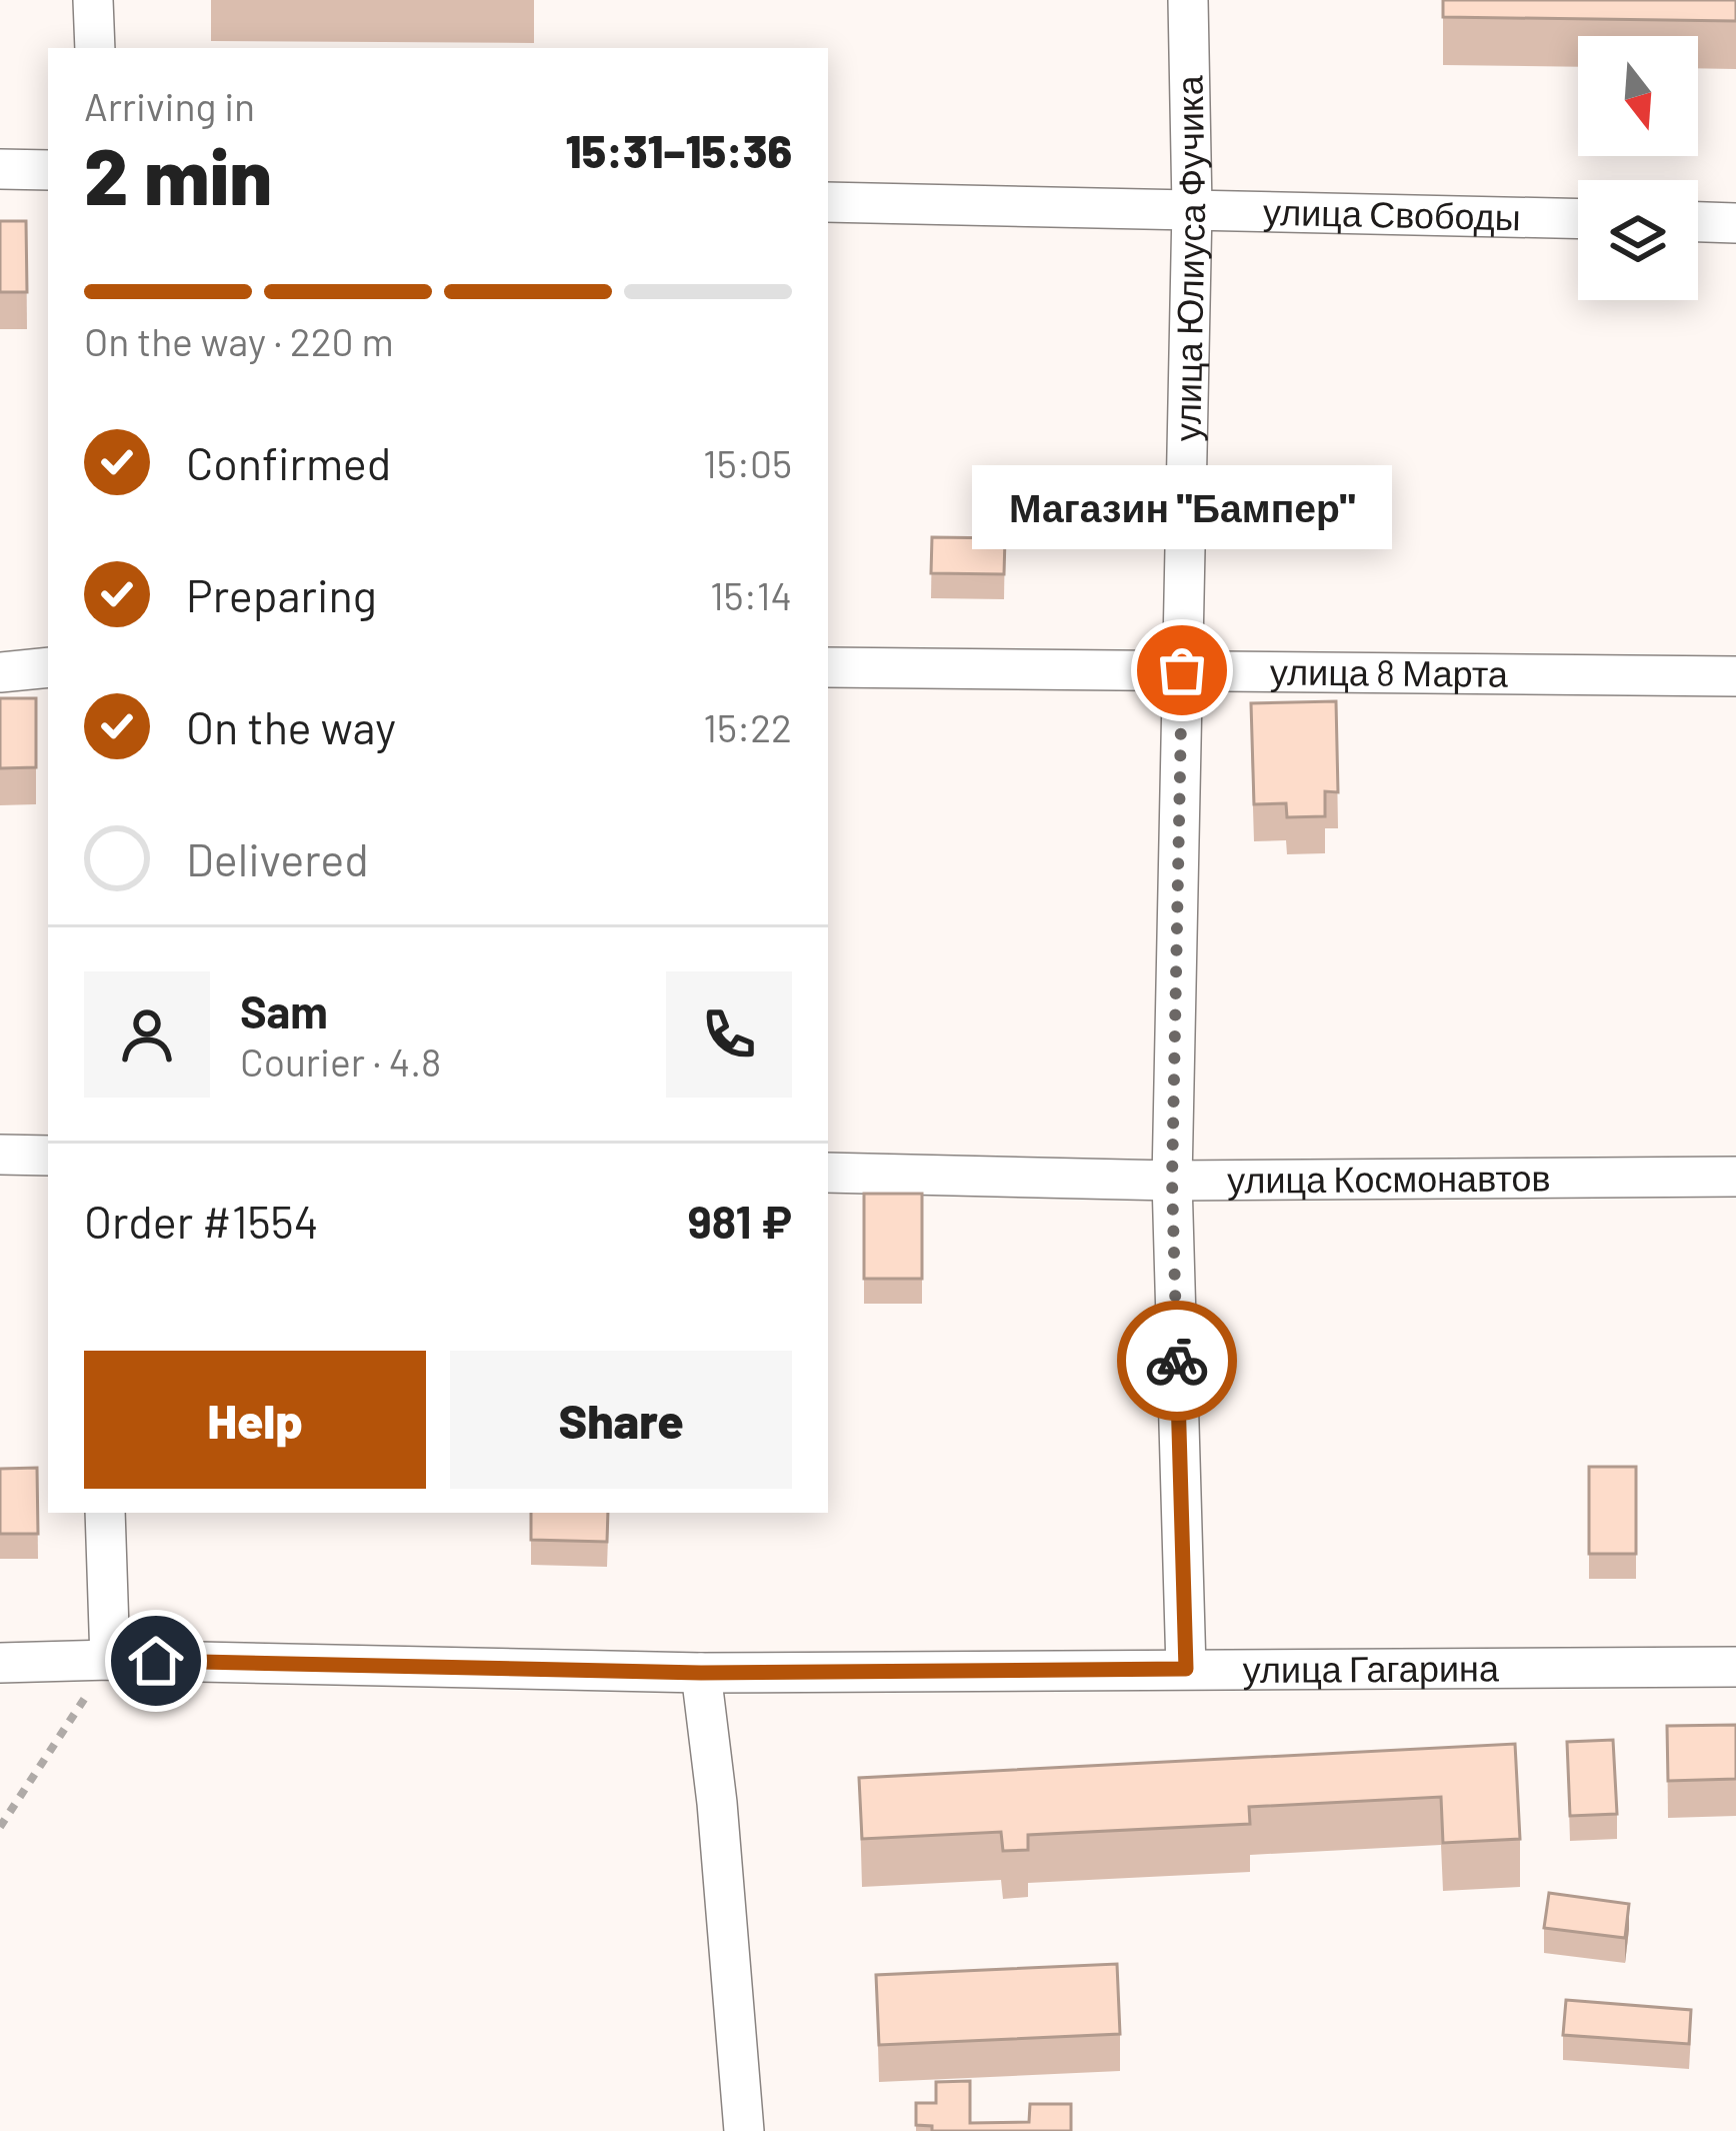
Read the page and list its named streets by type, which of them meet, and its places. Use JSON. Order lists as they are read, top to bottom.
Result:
{
  "streets": {
    "street": [
      "улица Свободы",
      "улица Юлиуса Фучика",
      "улица 8 Марта",
      "улица Космонавтов",
      "улица Гагарина"
    ]
  },
  "crossings": [
    ["улица Свободы", "улица Юлиуса Фучика"],
    ["улица Юлиуса Фучика", "улица 8 Марта"],
    ["улица Юлиуса Фучика", "улица Космонавтов"],
    ["улица Юлиуса Фучика", "улица Гагарина"]
  ],
  "places": ["Магазин \"Бампер\""],
  "north": "bottom",
  "page": {
    "heading": ["2 min", "Arriving in", "15:31–15:36"],
    "panel": [
      "Sam",
      "Courier · 4.8",
      "Order #1554",
      "981 ₽"
    ],
    "bar": "On the way · 220 m",
    "list": [
      ["Confirmed", "15:05"],
      ["Preparing", "15:14"],
      ["On the way", "15:22"],
      "Delivered"
    ],
    "bubble": "Магазин \"Бампер\"",
    "buttons": ["Help", "Share"]
  }
}
